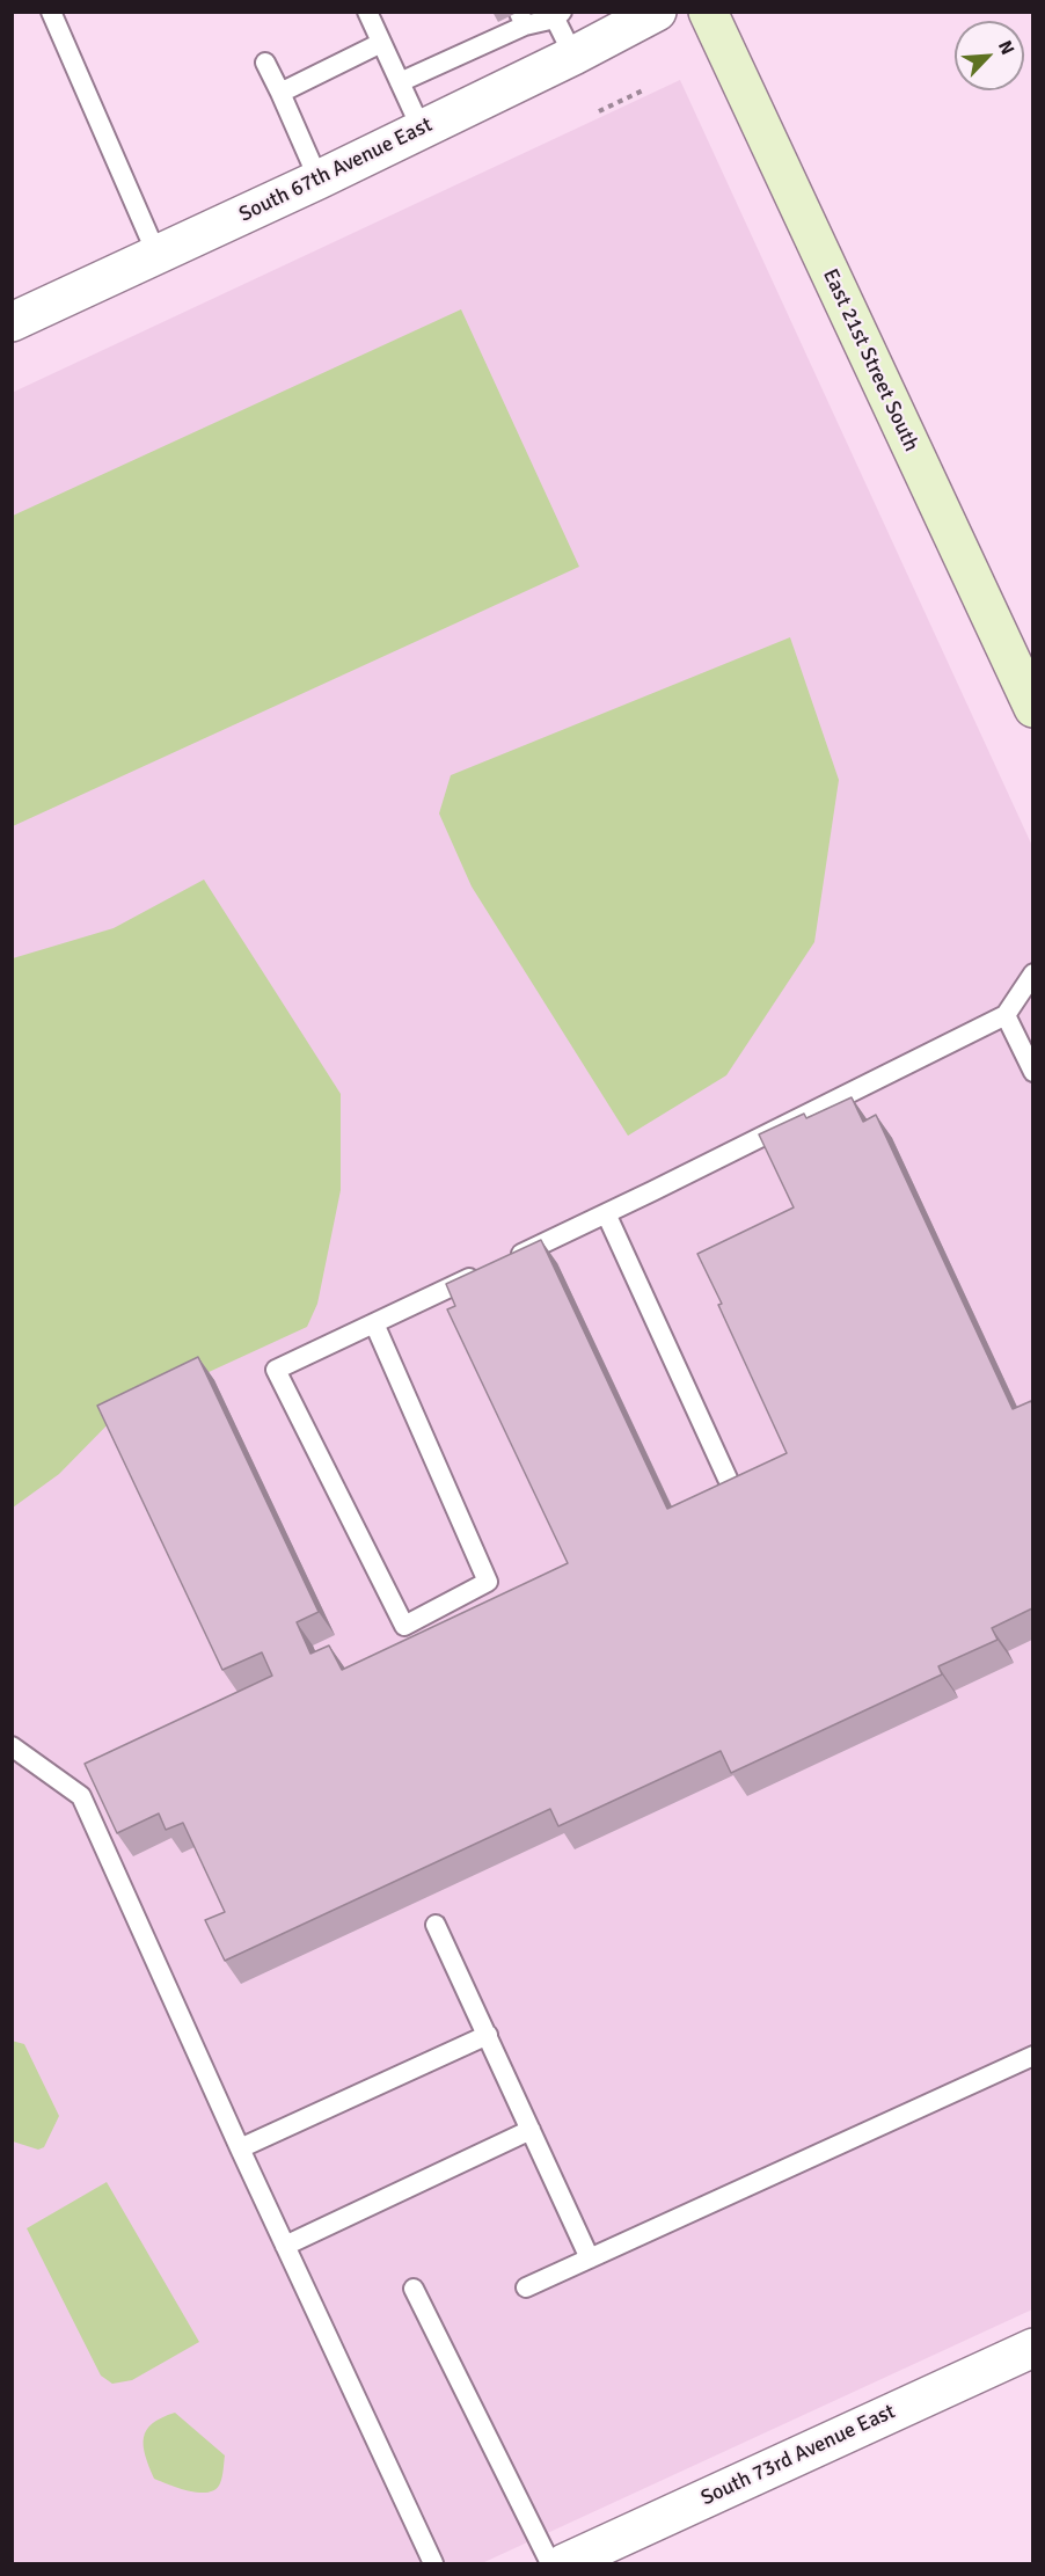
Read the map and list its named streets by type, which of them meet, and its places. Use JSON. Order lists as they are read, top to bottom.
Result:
{
  "streets": {
    "main road": ["East 21st Street South"],
    "street": ["South 67th Avenue East", "South 73rd Avenue East"]
  },
  "north": "top right"
}
